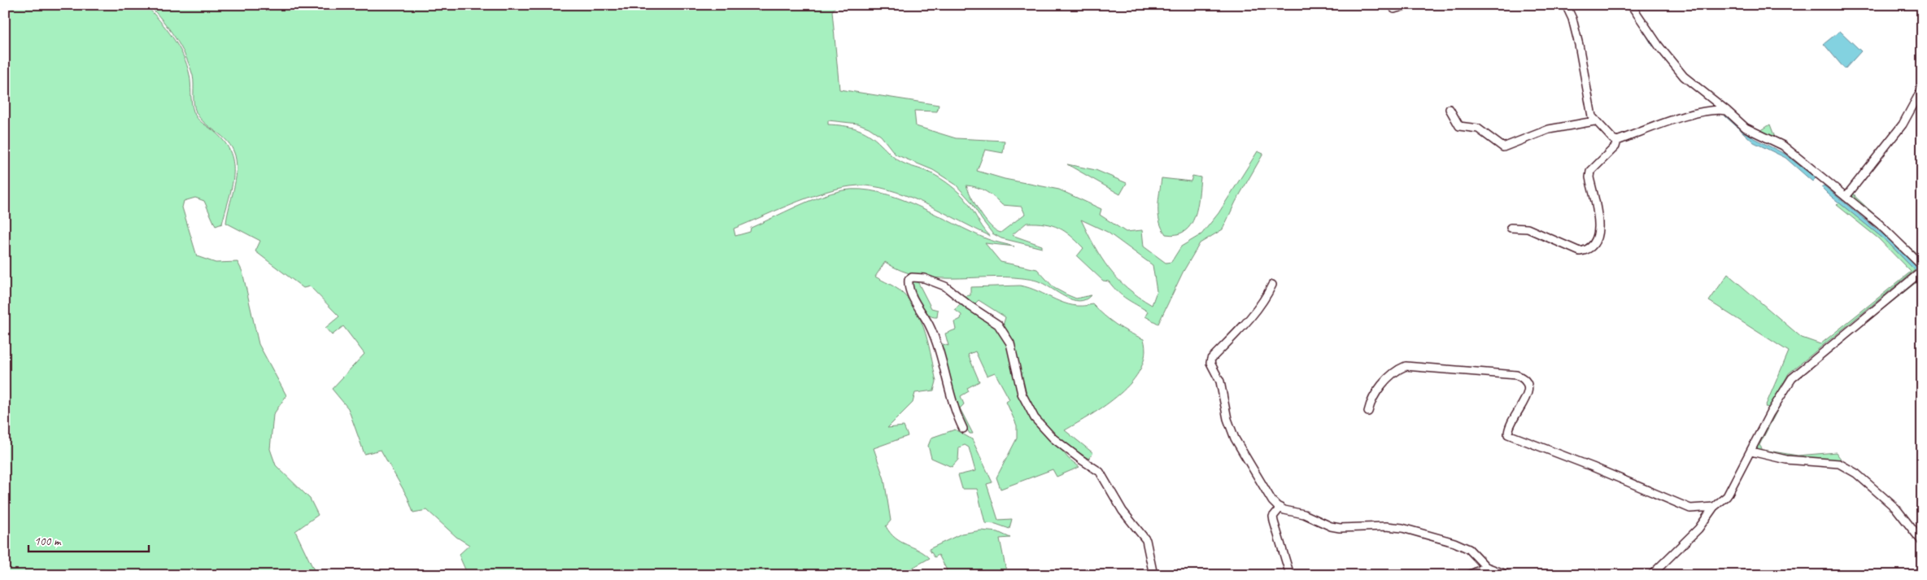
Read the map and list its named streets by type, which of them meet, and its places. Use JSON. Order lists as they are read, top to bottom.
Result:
{
  "scale_bar": "100 m"
}
